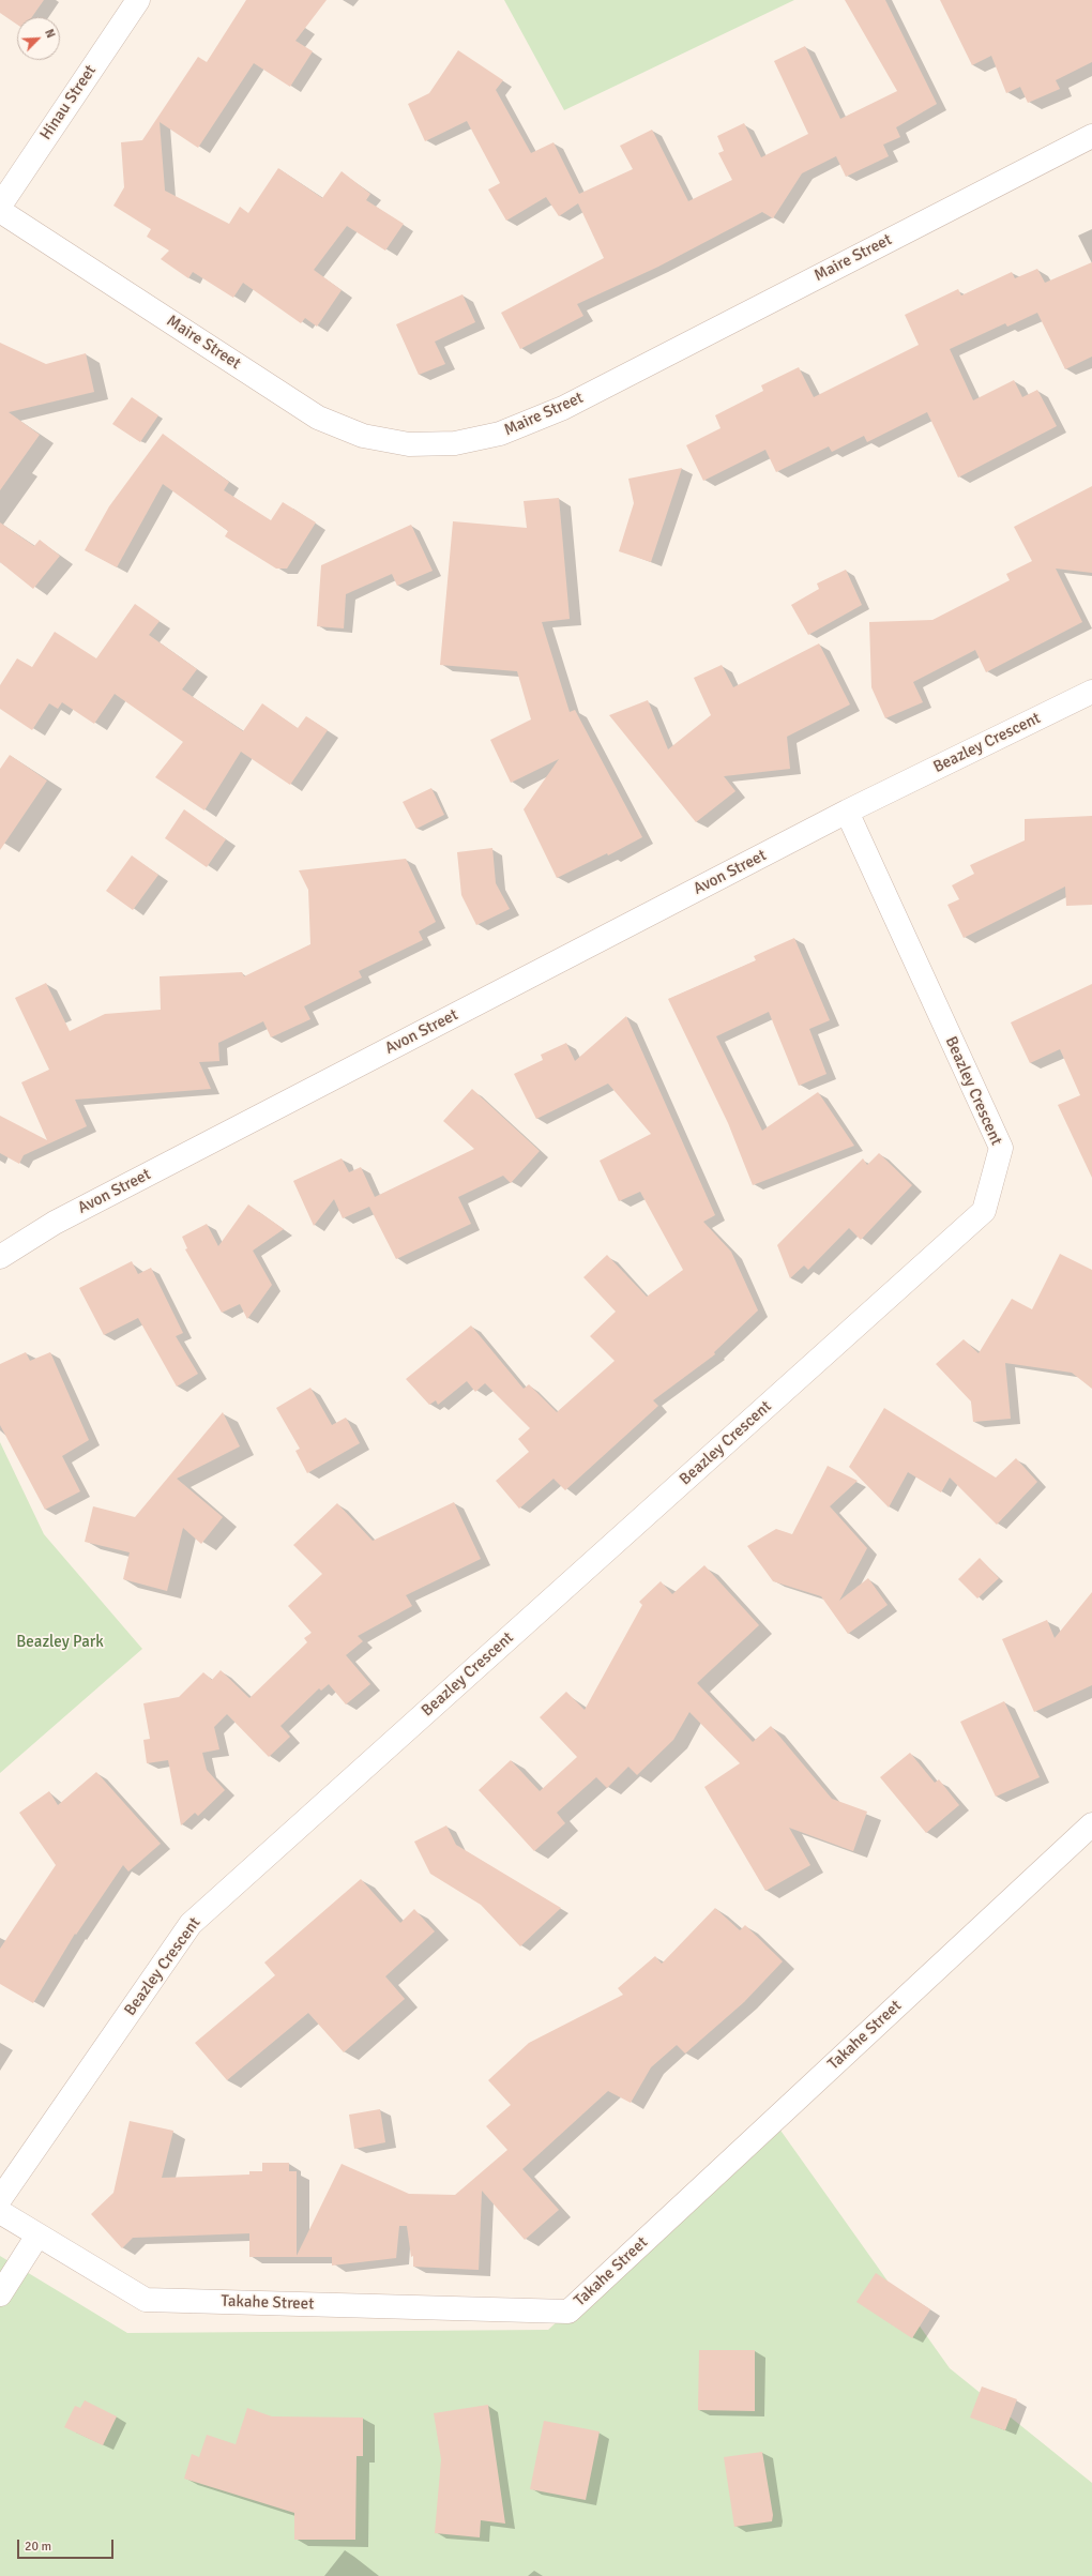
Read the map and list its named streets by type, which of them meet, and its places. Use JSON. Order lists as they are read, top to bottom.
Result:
{
  "streets": {
    "street": [
      "Hinau Street",
      "Maire Street",
      "Beazley Crescent",
      "Avon Street",
      "Takahe Street"
    ]
  },
  "crossings": [
    ["Beazley Crescent", "Avon Street"]
  ],
  "parks": ["Beazley Park"],
  "scale_bar": "20 m",
  "north": "top right"
}
